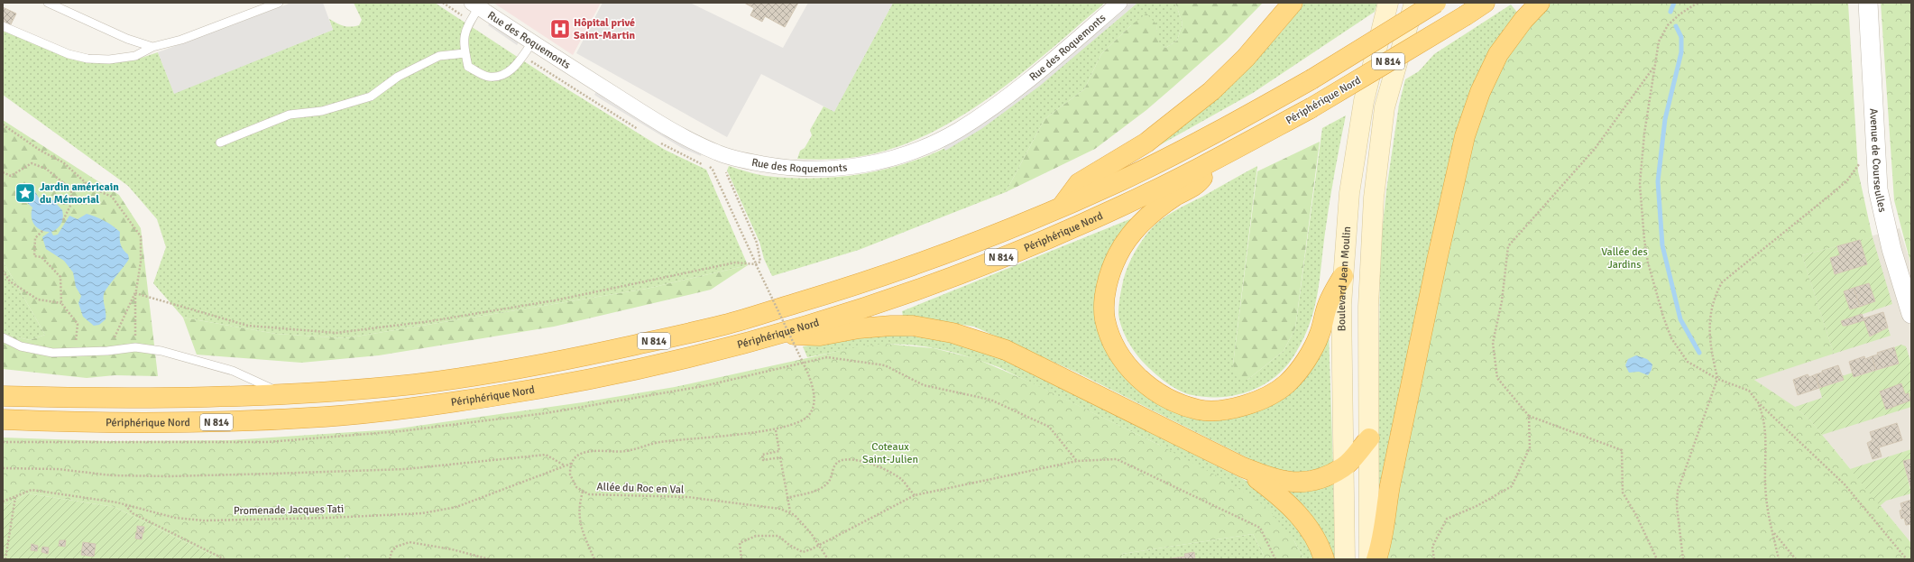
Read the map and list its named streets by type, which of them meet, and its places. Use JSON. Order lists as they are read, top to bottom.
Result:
{
  "streets": {
    "highway": ["N 814", "Périphérique Nord"],
    "main road": ["Boulevard Jean Moulin"],
    "street": ["Rue des Roquemonts", "Avenue de Courseulles"],
    "path": ["Allée du Roc en Val", "Promenade Jacques Tati"]
  },
  "crossings": [
    ["Allée du Roc en Val", "Promenade Jacques Tati"]
  ],
  "parks": ["Vallée des Jardins", "Coteaux Saint-Julien"],
  "places": {
    "hospital": ["Hôpital privé Saint-Martin"],
    "place": ["Jardin américain du Mémorial"]
  }
}
